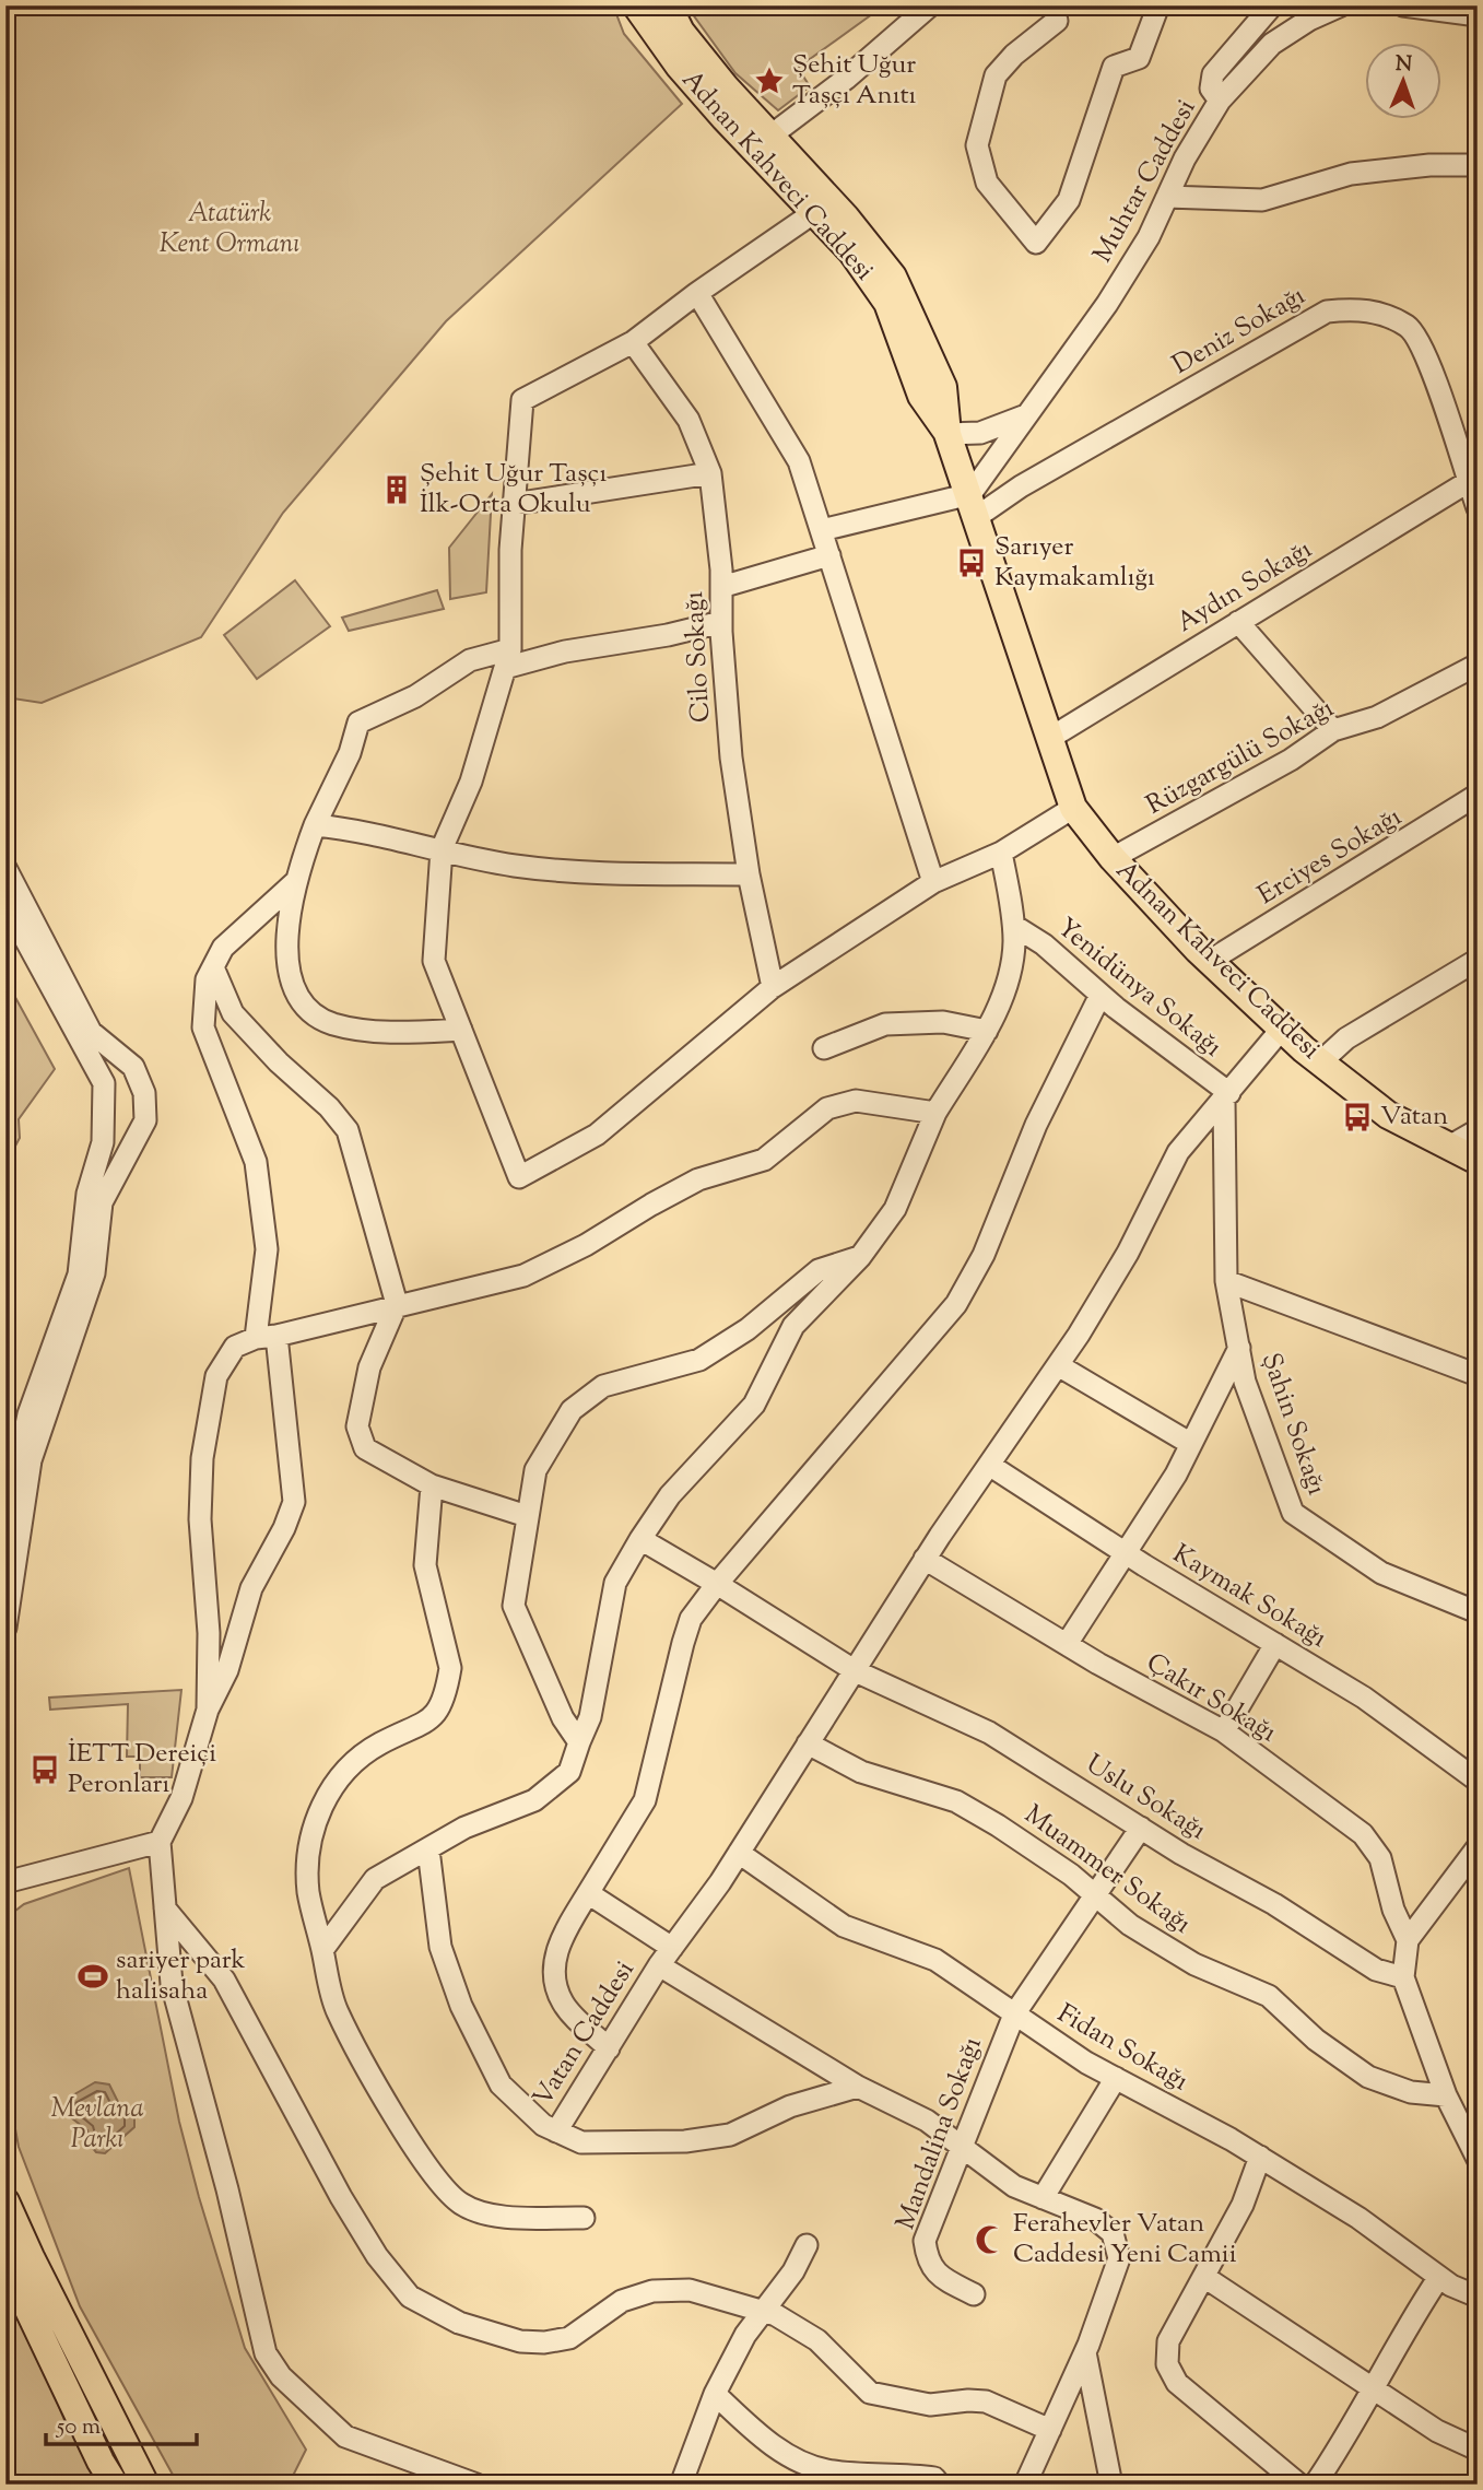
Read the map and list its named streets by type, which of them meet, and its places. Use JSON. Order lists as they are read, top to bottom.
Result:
{
  "streets": {
    "main road": ["Adnan Kahveci Caddesi"],
    "street": [
      "Muhtar Caddesi",
      "Deniz Sokağı",
      "Aydın Sokağı",
      "Cilo Sokağı",
      "Rüzgargülü Sokağı",
      "Erciyes Sokağı",
      "Yenidünya Sokağı",
      "Şahin Sokağı",
      "Kaymak Sokağı",
      "Çakır Sokağı",
      "Uslu Sokağı",
      "Muammer Sokağı",
      "Vatan Caddesi",
      "Fidan Sokağı",
      "Mandalina Sokağı"
    ]
  },
  "crossings": [
    ["Adnan Kahveci Caddesi", "Muhtar Caddesi"],
    ["Adnan Kahveci Caddesi", "Deniz Sokağı"],
    ["Adnan Kahveci Caddesi", "Aydın Sokağı"],
    ["Adnan Kahveci Caddesi", "Rüzgargülü Sokağı"],
    ["Adnan Kahveci Caddesi", "Erciyes Sokağı"],
    ["Adnan Kahveci Caddesi", "Vatan Caddesi"],
    ["Muhtar Caddesi", "Deniz Sokağı"],
    ["Deniz Sokağı", "Aydın Sokağı"],
    ["Yenidünya Sokağı", "Şahin Sokağı"],
    ["Yenidünya Sokağı", "Vatan Caddesi"],
    ["Şahin Sokağı", "Vatan Caddesi"],
    ["Kaymak Sokağı", "Vatan Caddesi"],
    ["Çakır Sokağı", "Vatan Caddesi"],
    ["Uslu Sokağı", "Vatan Caddesi"],
    ["Uslu Sokağı", "Mandalina Sokağı"],
    ["Muammer Sokağı", "Vatan Caddesi"],
    ["Muammer Sokağı", "Mandalina Sokağı"],
    ["Vatan Caddesi", "Fidan Sokağı"],
    ["Fidan Sokağı", "Mandalina Sokağı"]
  ],
  "parks": ["Atatürk Kent Ormanı", "Mevlana Parkı"],
  "places": {
    "place": ["Şehit Uğur Taşçı Anıtı"],
    "building": ["Şehit Uğur Taşçı İlk-Orta Okulu"],
    "bus stop": ["Sarıyer Kaymakamlığı", "Vatan", "İETT Dereiçi Peronları"],
    "sports": ["sariyer park halisaha"],
    "mosque": ["Ferahevler Vatan Caddesi Yeni Camii"]
  },
  "scale_bar": "50 m",
  "north": "top"
}
